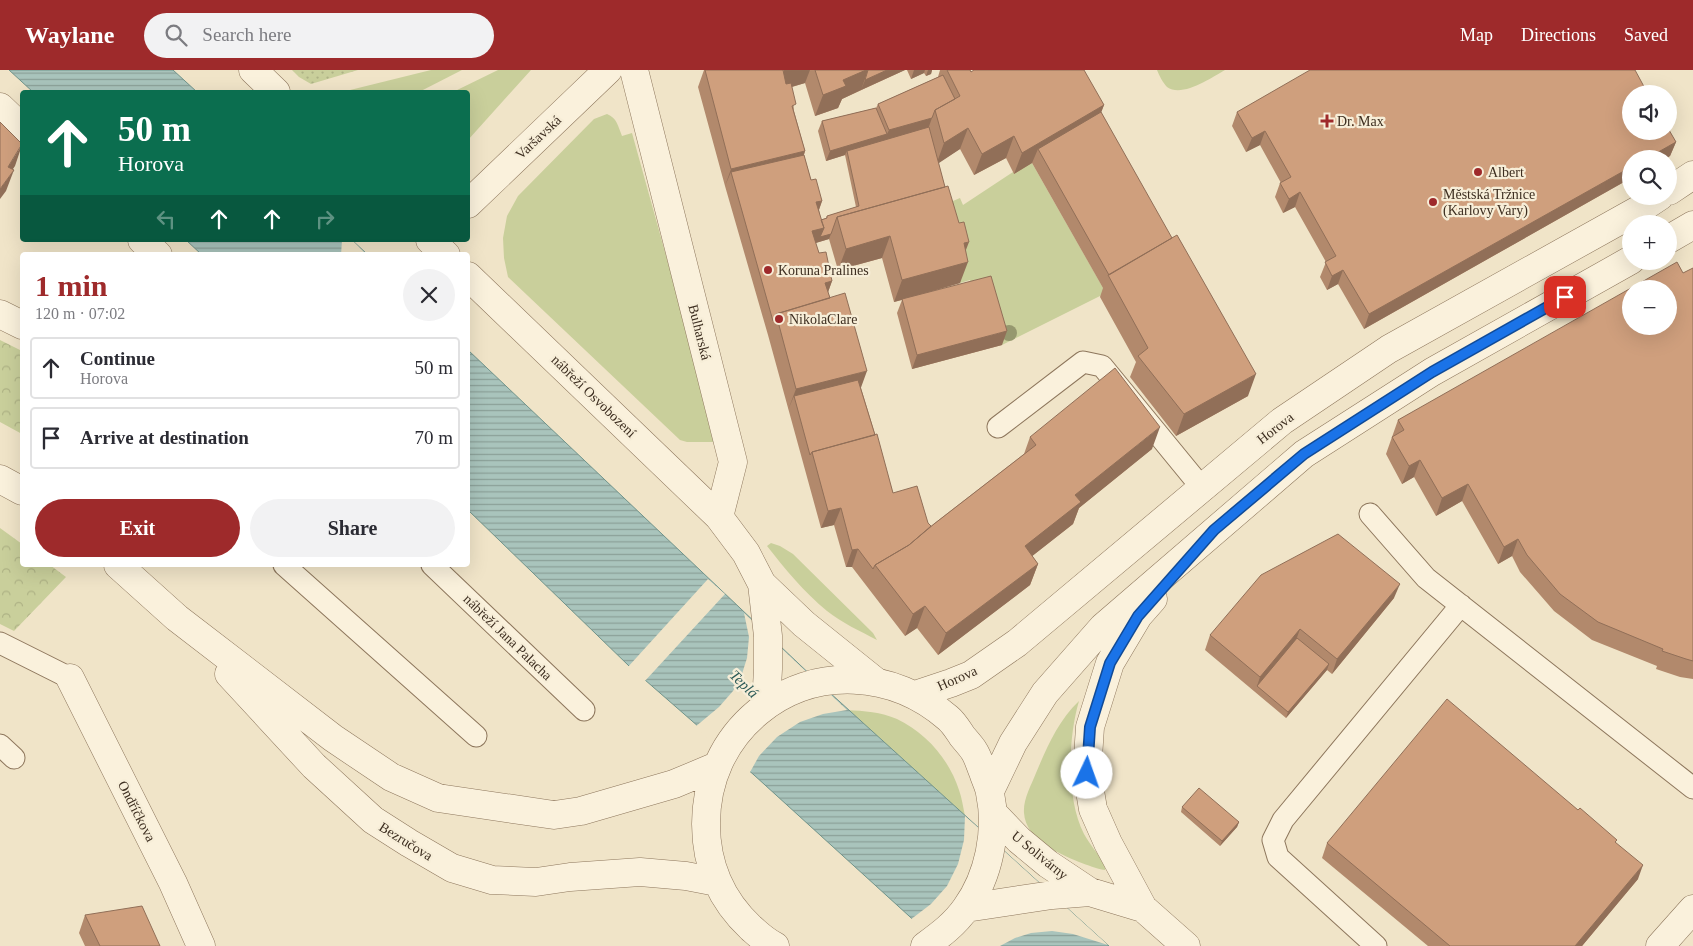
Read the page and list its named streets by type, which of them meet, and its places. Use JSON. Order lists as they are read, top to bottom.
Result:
{
  "streets": {
    "street": [
      "Varšavská",
      "Bulharská",
      "nábřeží Osvobození",
      "Horova",
      "Ondříčkova",
      "Bezručova",
      "U Solivárny"
    ],
    "lane": ["nábřeží Jana Palacha"]
  },
  "crossings": [
    ["Bulharská", "nábřeží Osvobození"]
  ],
  "water": ["Teplá"],
  "places": {
    "health": ["Dr. Max"],
    "other": [
      "Albert",
      "Městská Tržnice (Karlovy Vary)",
      "Koruna Pralines",
      "NikolaClare"
    ]
  },
  "page": {
    "header": "Waylane",
    "search": "Search here",
    "nav": ["Map", "Directions", "Saved"],
    "map_buttons": ["+", "−"],
    "turn": ["50 m", "Horova"],
    "heading": ["1 min", "120 m · 07:02"],
    "list": [
      {
        "name": "Continue",
        "note": "Horova",
        "value": "50 m"
      },
      {
        "name": "Arrive at destination",
        "value": "70 m"
      }
    ],
    "buttons": ["Exit", "Share"]
  }
}
